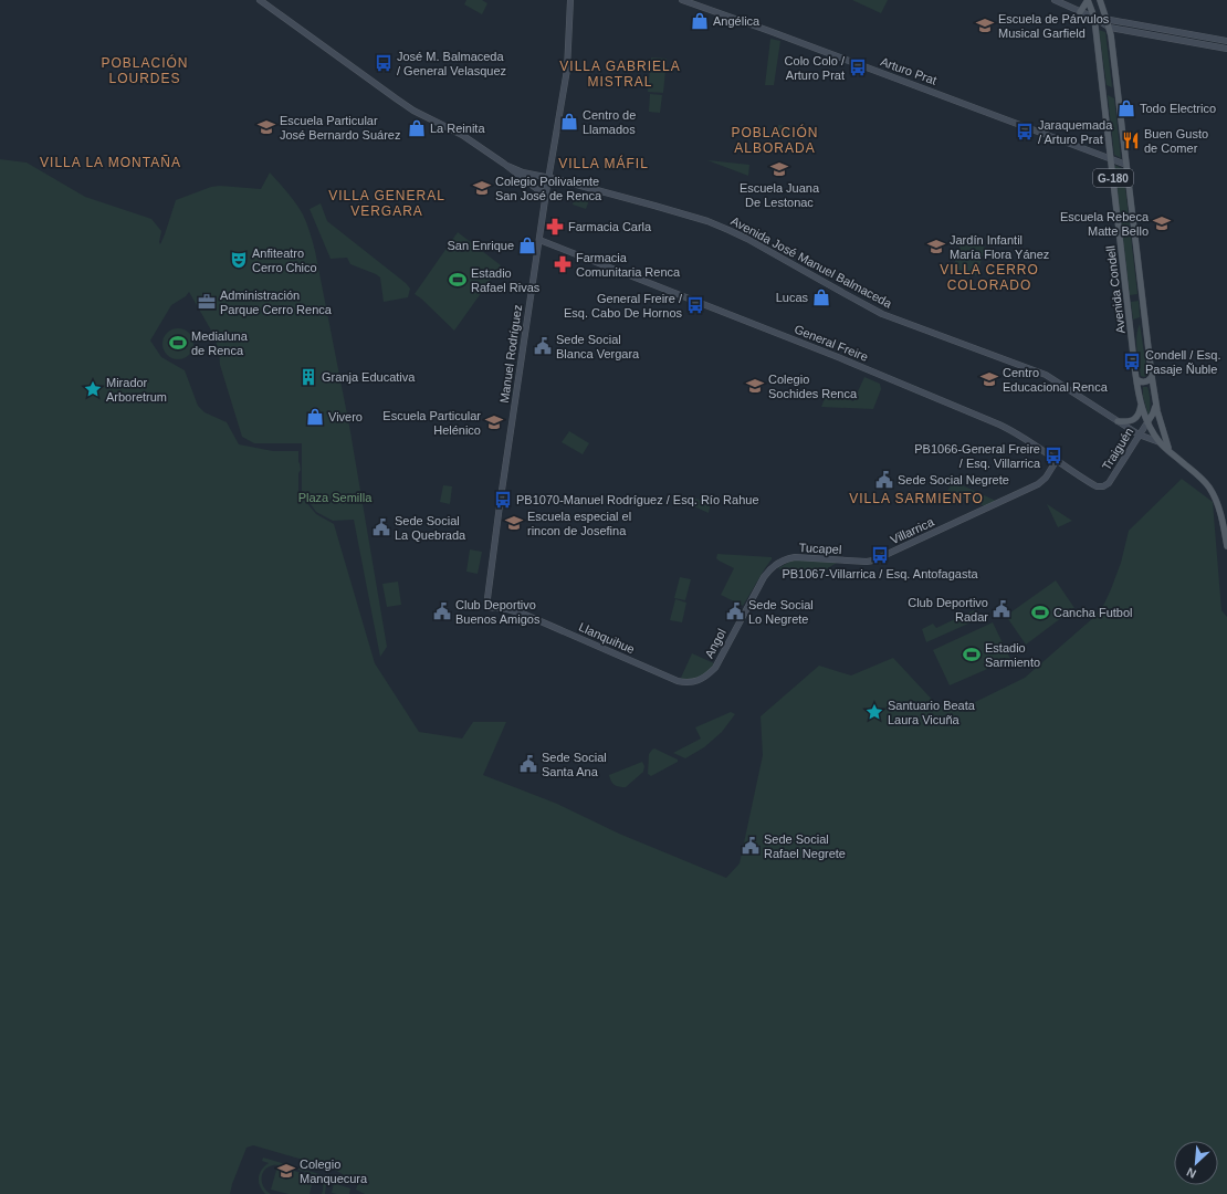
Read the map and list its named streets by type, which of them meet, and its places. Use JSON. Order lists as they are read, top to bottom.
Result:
{
  "streets": {
    "main road": ["G-180", "Avenida Condell"],
    "street": [
      "Arturo Prat",
      "Avenida José Manuel Balmaceda",
      "General Freire",
      "Manuel Rodríguez",
      "Traiguén",
      "Villarrica",
      "Tucapel",
      "Llanquihue",
      "Angol"
    ]
  },
  "crossings": [
    ["Arturo Prat", "Avenida Condell"],
    ["G-180", "Avenida José Manuel Balmaceda"],
    ["G-180", "Avenida Condell"],
    ["Avenida José Manuel Balmaceda", "Avenida Condell"],
    ["Avenida José Manuel Balmaceda", "Manuel Rodríguez"],
    ["Avenida José Manuel Balmaceda", "Traiguén"],
    ["Avenida Condell", "Traiguén"],
    ["General Freire", "Manuel Rodríguez"],
    ["General Freire", "Traiguén"],
    ["General Freire", "Villarrica"],
    ["Manuel Rodríguez", "Llanquihue"],
    ["Villarrica", "Tucapel"],
    ["Tucapel", "Angol"],
    ["Llanquihue", "Angol"]
  ],
  "districts": [
    "POBLACIÓN LOURDES",
    "VILLA GABRIELA MISTRAL",
    "POBLACIÓN ALBORADA",
    "VILLA LA MONTAÑA",
    "VILLA MÁFIL",
    "VILLA GENERAL VERGARA",
    "VILLA CERRO COLORADO",
    "VILLA SARMIENTO"
  ],
  "parks": ["Plaza Semilla"],
  "places": {
    "shop": [
      "Angélica",
      "Todo Electrico",
      "Centro de Llamados",
      "La Reinita",
      "San Enrique",
      "Lucas",
      "Vivero"
    ],
    "school or university": [
      "Escuela de Párvulos Musical Garfield",
      "Escuela Particular José Bernardo Suárez",
      "Escuela Juana De Lestonac",
      "Colegio Polivalente San José de Renca",
      "Escuela Rebeca Matte Bello",
      "Jardín Infantil María Flora Yánez",
      "Centro Educacional Renca",
      "Colegio Sochides Renca",
      "Escuela Particular Helénico",
      "Escuela especial el rincon de Josefina",
      "Colegio Manquecura"
    ],
    "bus stop": [
      "José M. Balmaceda / General Velasquez",
      "Colo Colo / Arturo Prat",
      "Jaraquemada / Arturo Prat",
      "General Freire / Esq. Cabo De Hornos",
      "Condell / Esq. Pasaje Ñuble",
      "PB1066-General Freire / Esq. Villarrica",
      "PB1070-Manuel Rodríguez / Esq. Río Rahue",
      "PB1067-Villarrica / Esq. Antofagasta"
    ],
    "restaurant": ["Buen Gusto de Comer"],
    "pharmacy": ["Farmacia Carla", "Farmacia Comunitaria Renca"],
    "theatre": ["Anfiteatro Cerro Chico"],
    "sports": [
      "Estadio Rafael Rivas",
      "Medialuna de Renca",
      "Cancha Futbol",
      "Estadio Sarmiento"
    ],
    "office": ["Administración Parque Cerro Renca"],
    "public building": [
      "Sede Social Blanca Vergara",
      "Sede Social Negrete",
      "Sede Social La Quebrada",
      "Club Deportivo Radar",
      "Club Deportivo Buenos Amigos",
      "Sede Social Lo Negrete",
      "Sede Social Santa Ana",
      "Sede Social Rafael Negrete"
    ],
    "building": ["Granja Educativa"],
    "place": ["Mirador Arboretrum", "Santuario Beata Laura Vicuña"]
  },
  "north": "bottom left"
}
